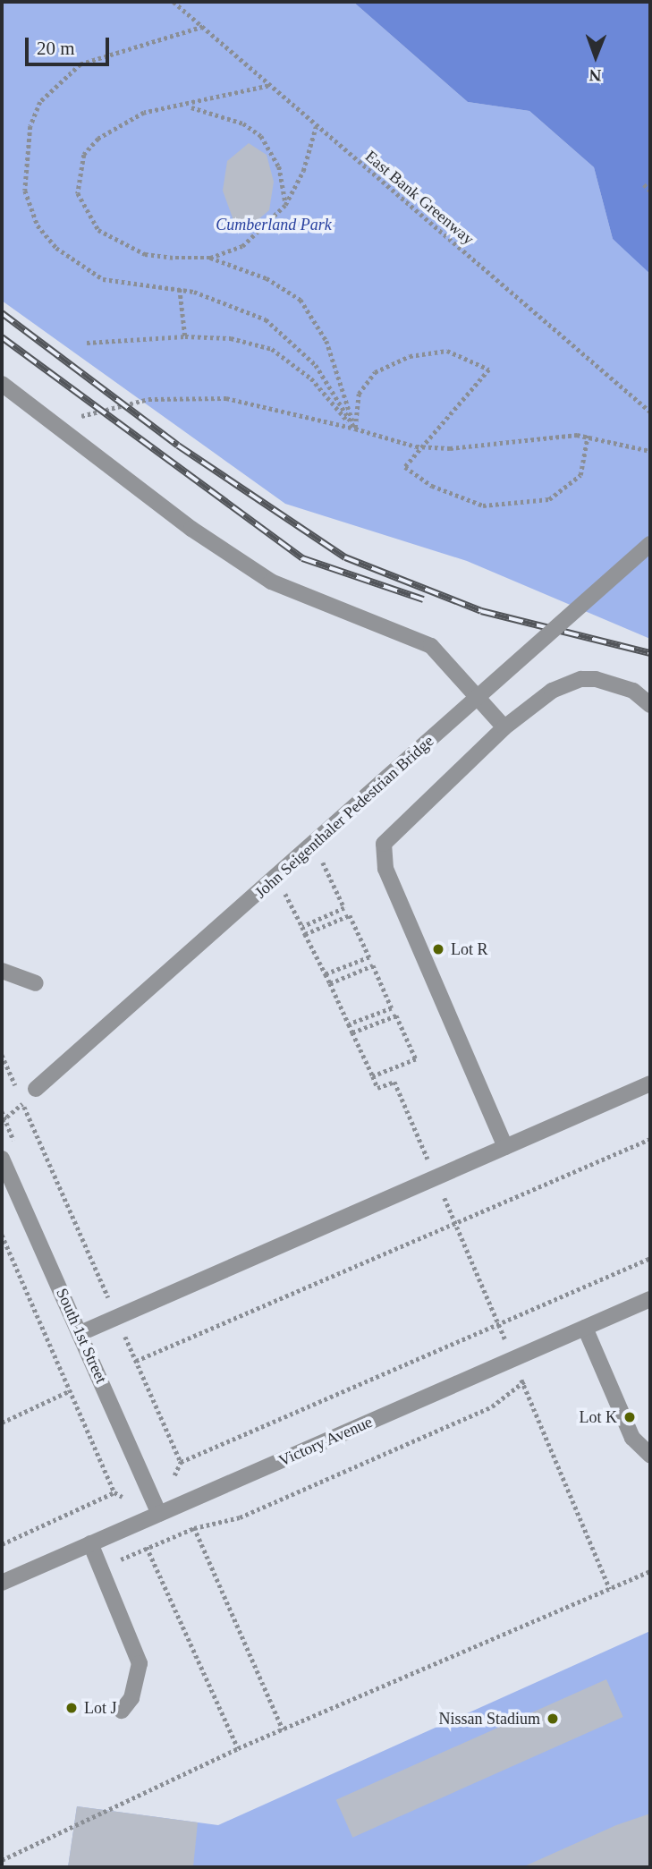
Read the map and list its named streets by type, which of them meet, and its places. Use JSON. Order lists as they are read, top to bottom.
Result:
{
  "streets": {
    "street": ["John Seigenthaler Pedestrian Bridge", "South 1st Street", "Victory Avenue"],
    "path": ["East Bank Greenway"]
  },
  "crossings": [
    ["South 1st Street", "Victory Avenue"]
  ],
  "parks": ["Cumberland Park"],
  "places": [
    "Lot R",
    "Lot K",
    "Lot J",
    "Nissan Stadium"
  ],
  "scale_bar": "20 m",
  "north": "bottom"
}
